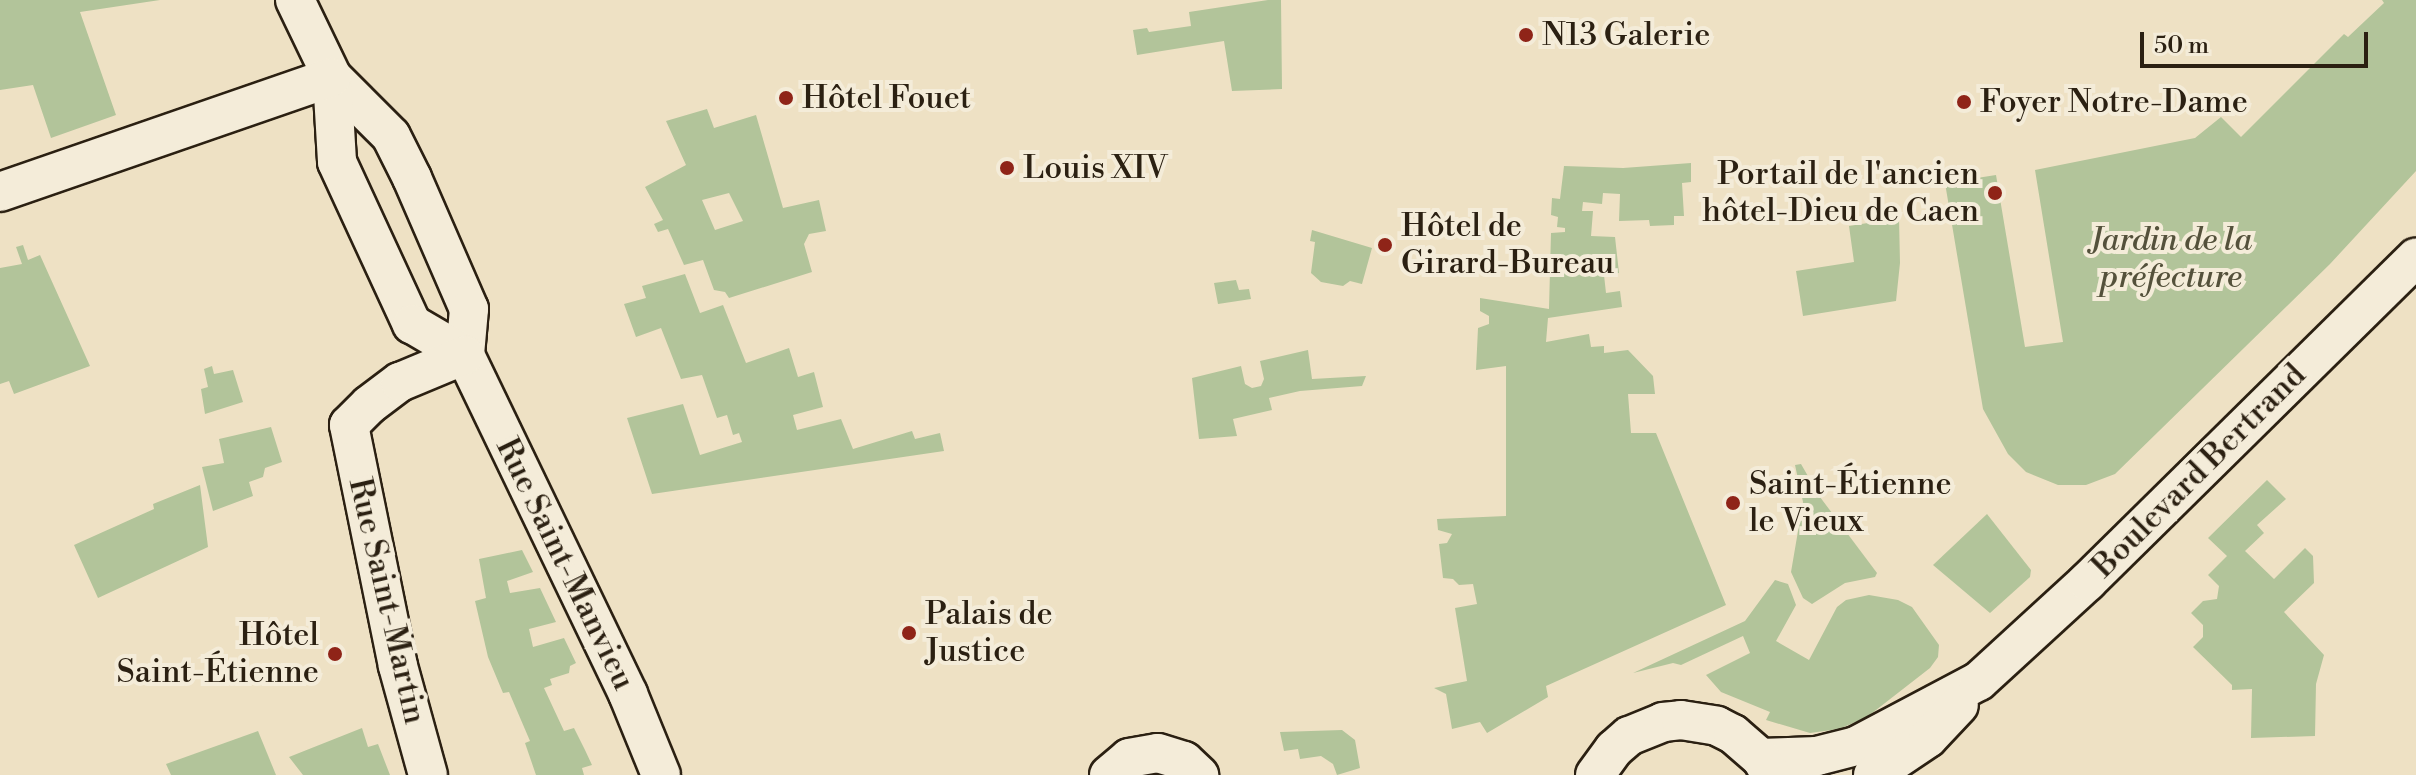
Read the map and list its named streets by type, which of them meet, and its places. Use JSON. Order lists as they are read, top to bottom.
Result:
{
  "streets": {
    "main road": ["Boulevard Bertrand", "Rue Saint-Manvieu", "Rue Saint-Martin"]
  },
  "crossings": [
    ["Rue Saint-Manvieu", "Rue Saint-Martin"]
  ],
  "parks": ["Jardin de la préfecture"],
  "places": [
    "N13 Galerie",
    "Hôtel Fouet",
    "Foyer Notre-Dame",
    "Louis XIV",
    "Portail de l'ancien hôtel-Dieu de Caen",
    "Hôtel de Girard-Bureau",
    "Saint-Étienne le Vieux",
    "Palais de Justice",
    "Hôtel Saint-Étienne"
  ],
  "scale_bar": "50 m"
}
